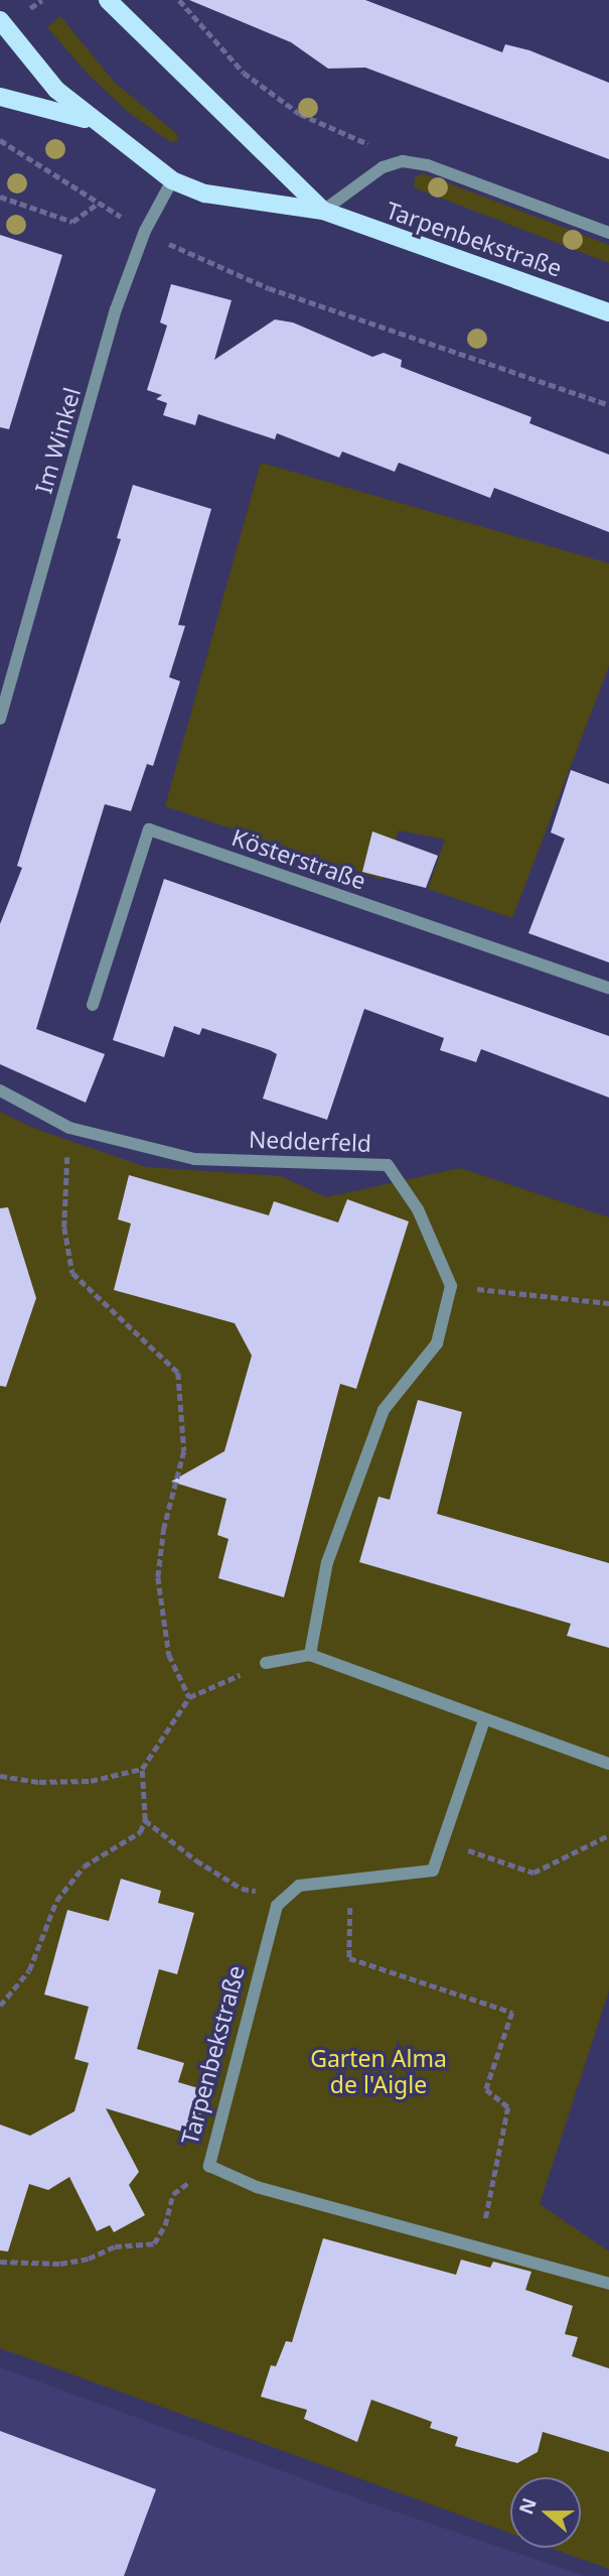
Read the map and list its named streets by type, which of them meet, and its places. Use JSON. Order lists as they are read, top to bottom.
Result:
{
  "streets": {
    "main road": ["Tarpenbekstraße"],
    "street": ["Im Winkel", "Kösterstraße", "Nedderfeld"]
  },
  "crossings": [
    ["Tarpenbekstraße", "Im Winkel"]
  ],
  "parks": ["Garten Alma de l'Aigle"],
  "north": "left"
}
